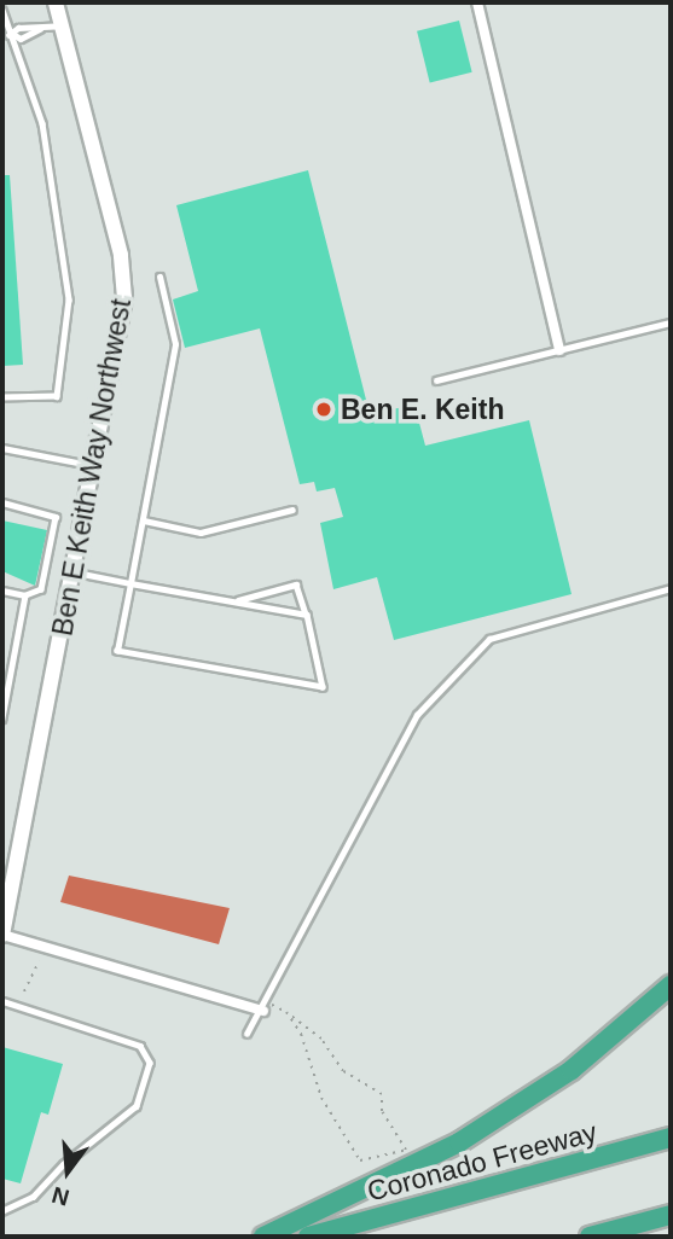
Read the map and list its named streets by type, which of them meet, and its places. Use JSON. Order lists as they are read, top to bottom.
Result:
{
  "streets": {
    "highway": ["Coronado Freeway"],
    "street": ["Ben E Keith Way Northwest"]
  },
  "places": ["Ben E. Keith"],
  "north": "bottom"
}
